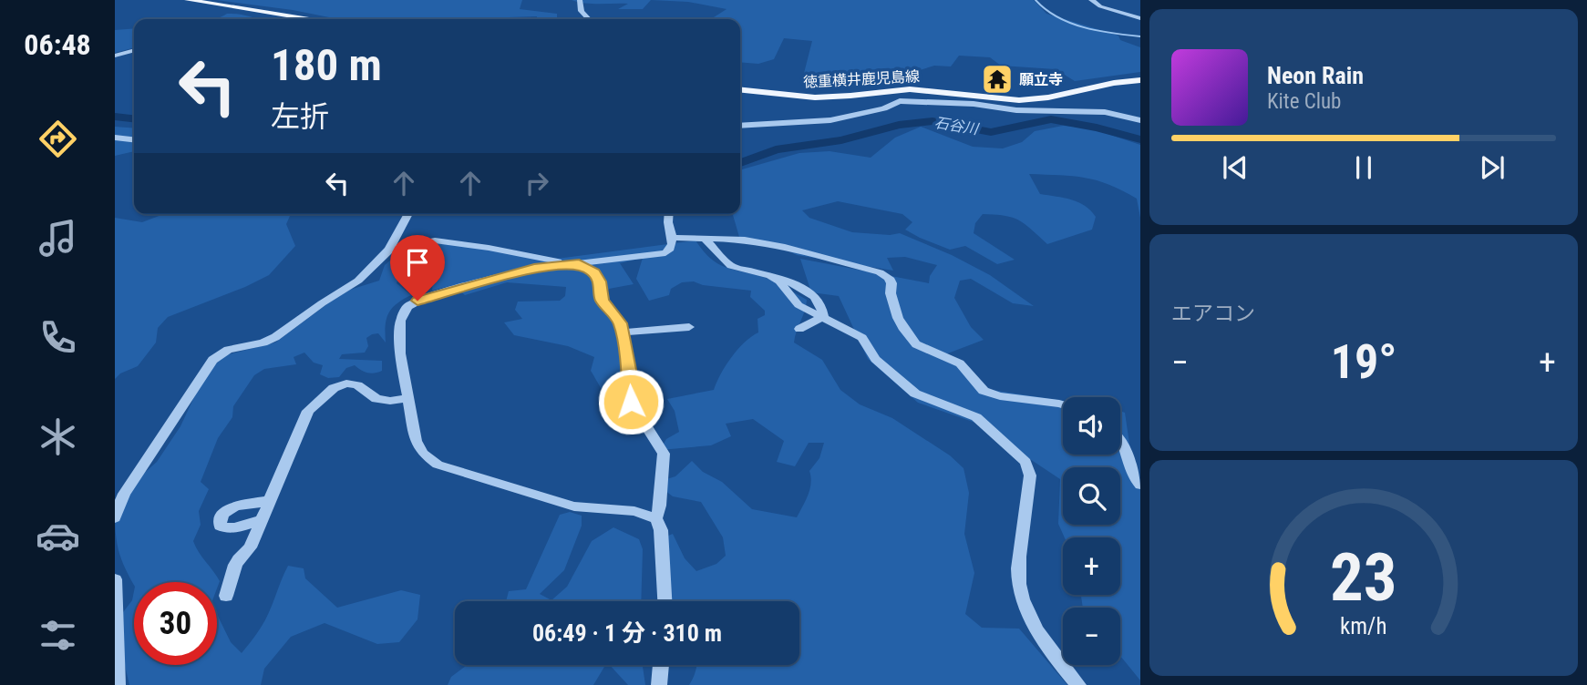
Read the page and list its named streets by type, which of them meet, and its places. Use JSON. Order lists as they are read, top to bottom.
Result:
{
  "streets": {
    "main road": ["徳重横井鹿児島線"]
  },
  "water": ["石谷川"],
  "places": {
    "temple": ["願立寺"]
  },
  "page": {
    "tabs": "06:48",
    "turn": ["180 m", "左折"],
    "song": ["Neon Rain", "Kite Club"],
    "tile": "エアコン",
    "heat": ["−", "19°", "+"],
    "map_buttons": ["+", "−"],
    "limit": "30",
    "trip": "06:49 · 1 分 · 310 m",
    "gauge": ["23", "km/h"]
  }
}
